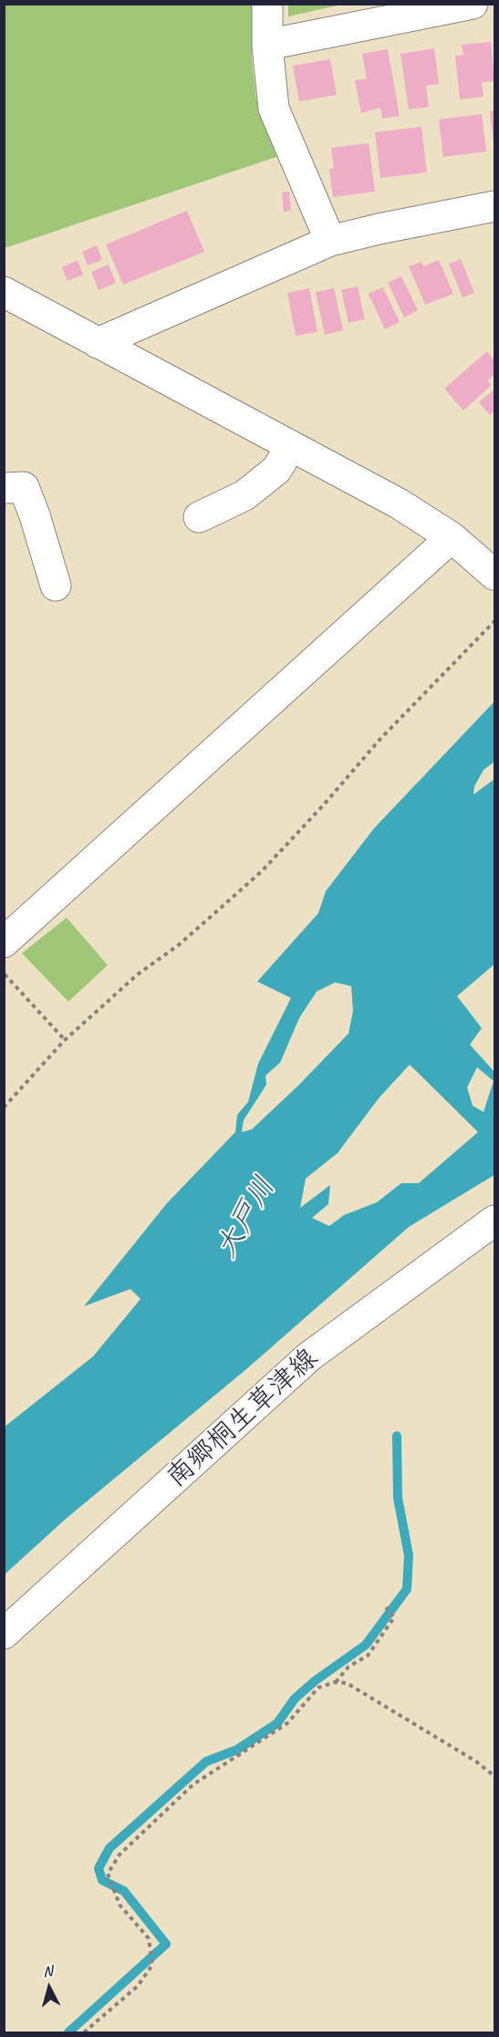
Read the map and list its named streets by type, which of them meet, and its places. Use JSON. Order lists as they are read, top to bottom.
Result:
{
  "streets": {
    "street": ["南郷桐生草津線"]
  },
  "water": ["大戸川"],
  "north": "top"
}
